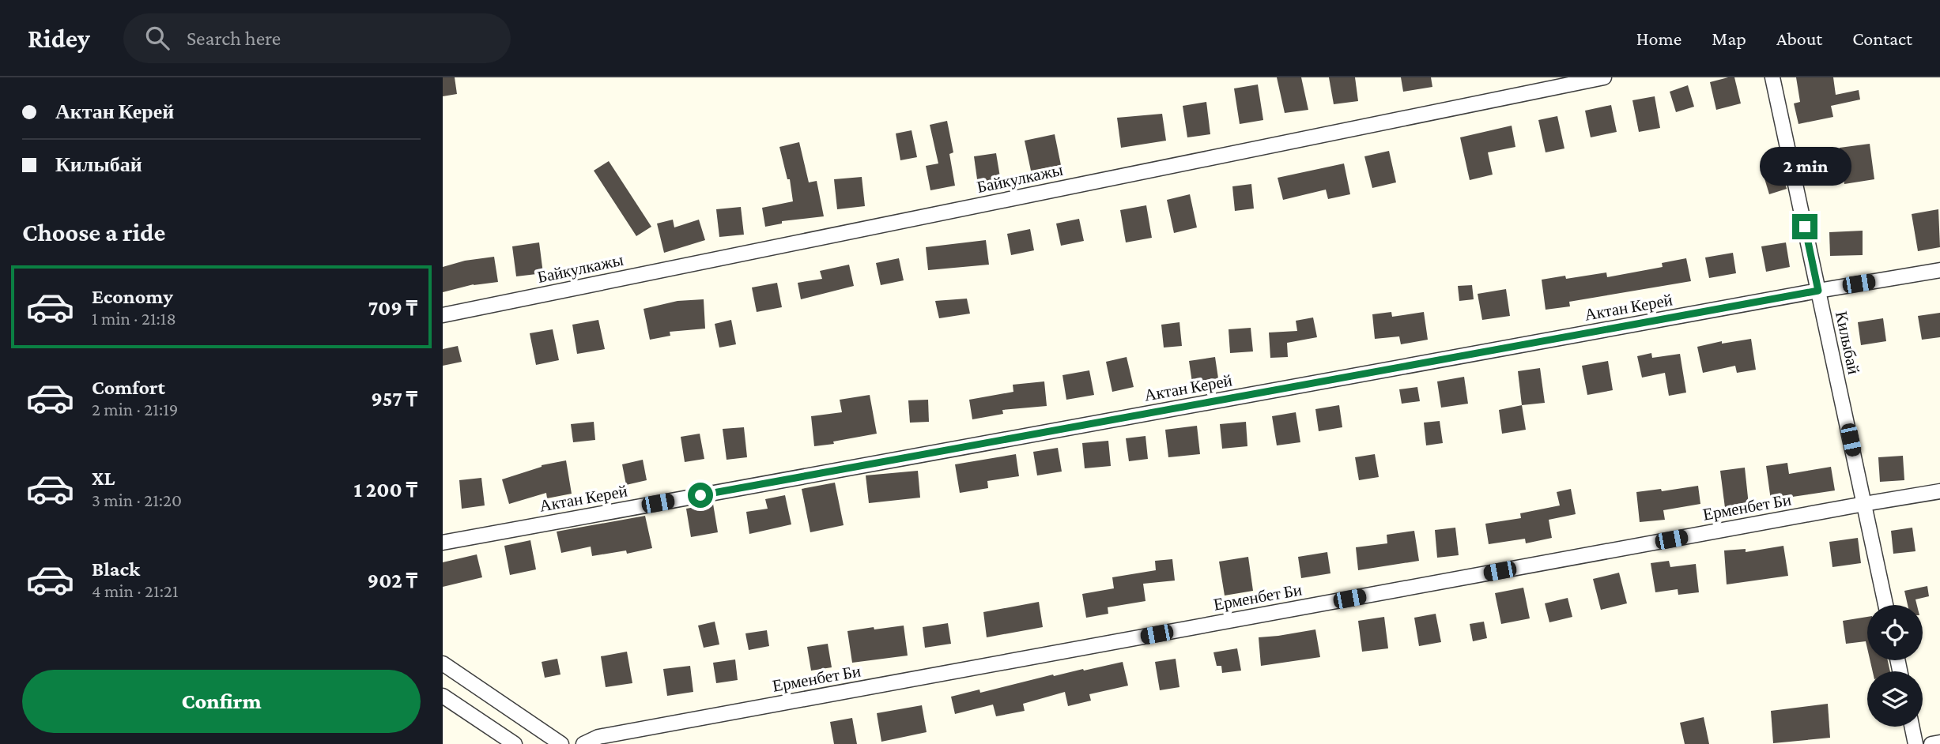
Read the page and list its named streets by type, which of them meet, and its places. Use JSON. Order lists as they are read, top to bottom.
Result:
{
  "streets": {
    "street": [
      "Байкулкажы",
      "Актан Керей",
      "Килыбай",
      "Ерменбет Би"
    ]
  },
  "crossings": [
    ["Актан Керей", "Килыбай"],
    ["Килыбай", "Ерменбет Би"]
  ],
  "page": {
    "header": "Ridey",
    "search": "Search here",
    "nav": [
      "Home",
      "Map",
      "About",
      "Contact"
    ],
    "banner": ["Актан Керей", "Килыбай"],
    "bubble": "2 min",
    "heading": "Choose a ride",
    "list": [
      {
        "name": "Economy",
        "note": "1 min · 21:18",
        "value": "709 ₸"
      },
      {
        "name": "Comfort",
        "note": "2 min · 21:19",
        "value": "957 ₸"
      },
      {
        "name": "XL",
        "note": "3 min · 21:20",
        "value": "1 200 ₸"
      },
      {
        "name": "Black",
        "note": "4 min · 21:21",
        "value": "902 ₸"
      }
    ],
    "buttons": "Confirm"
  }
}
